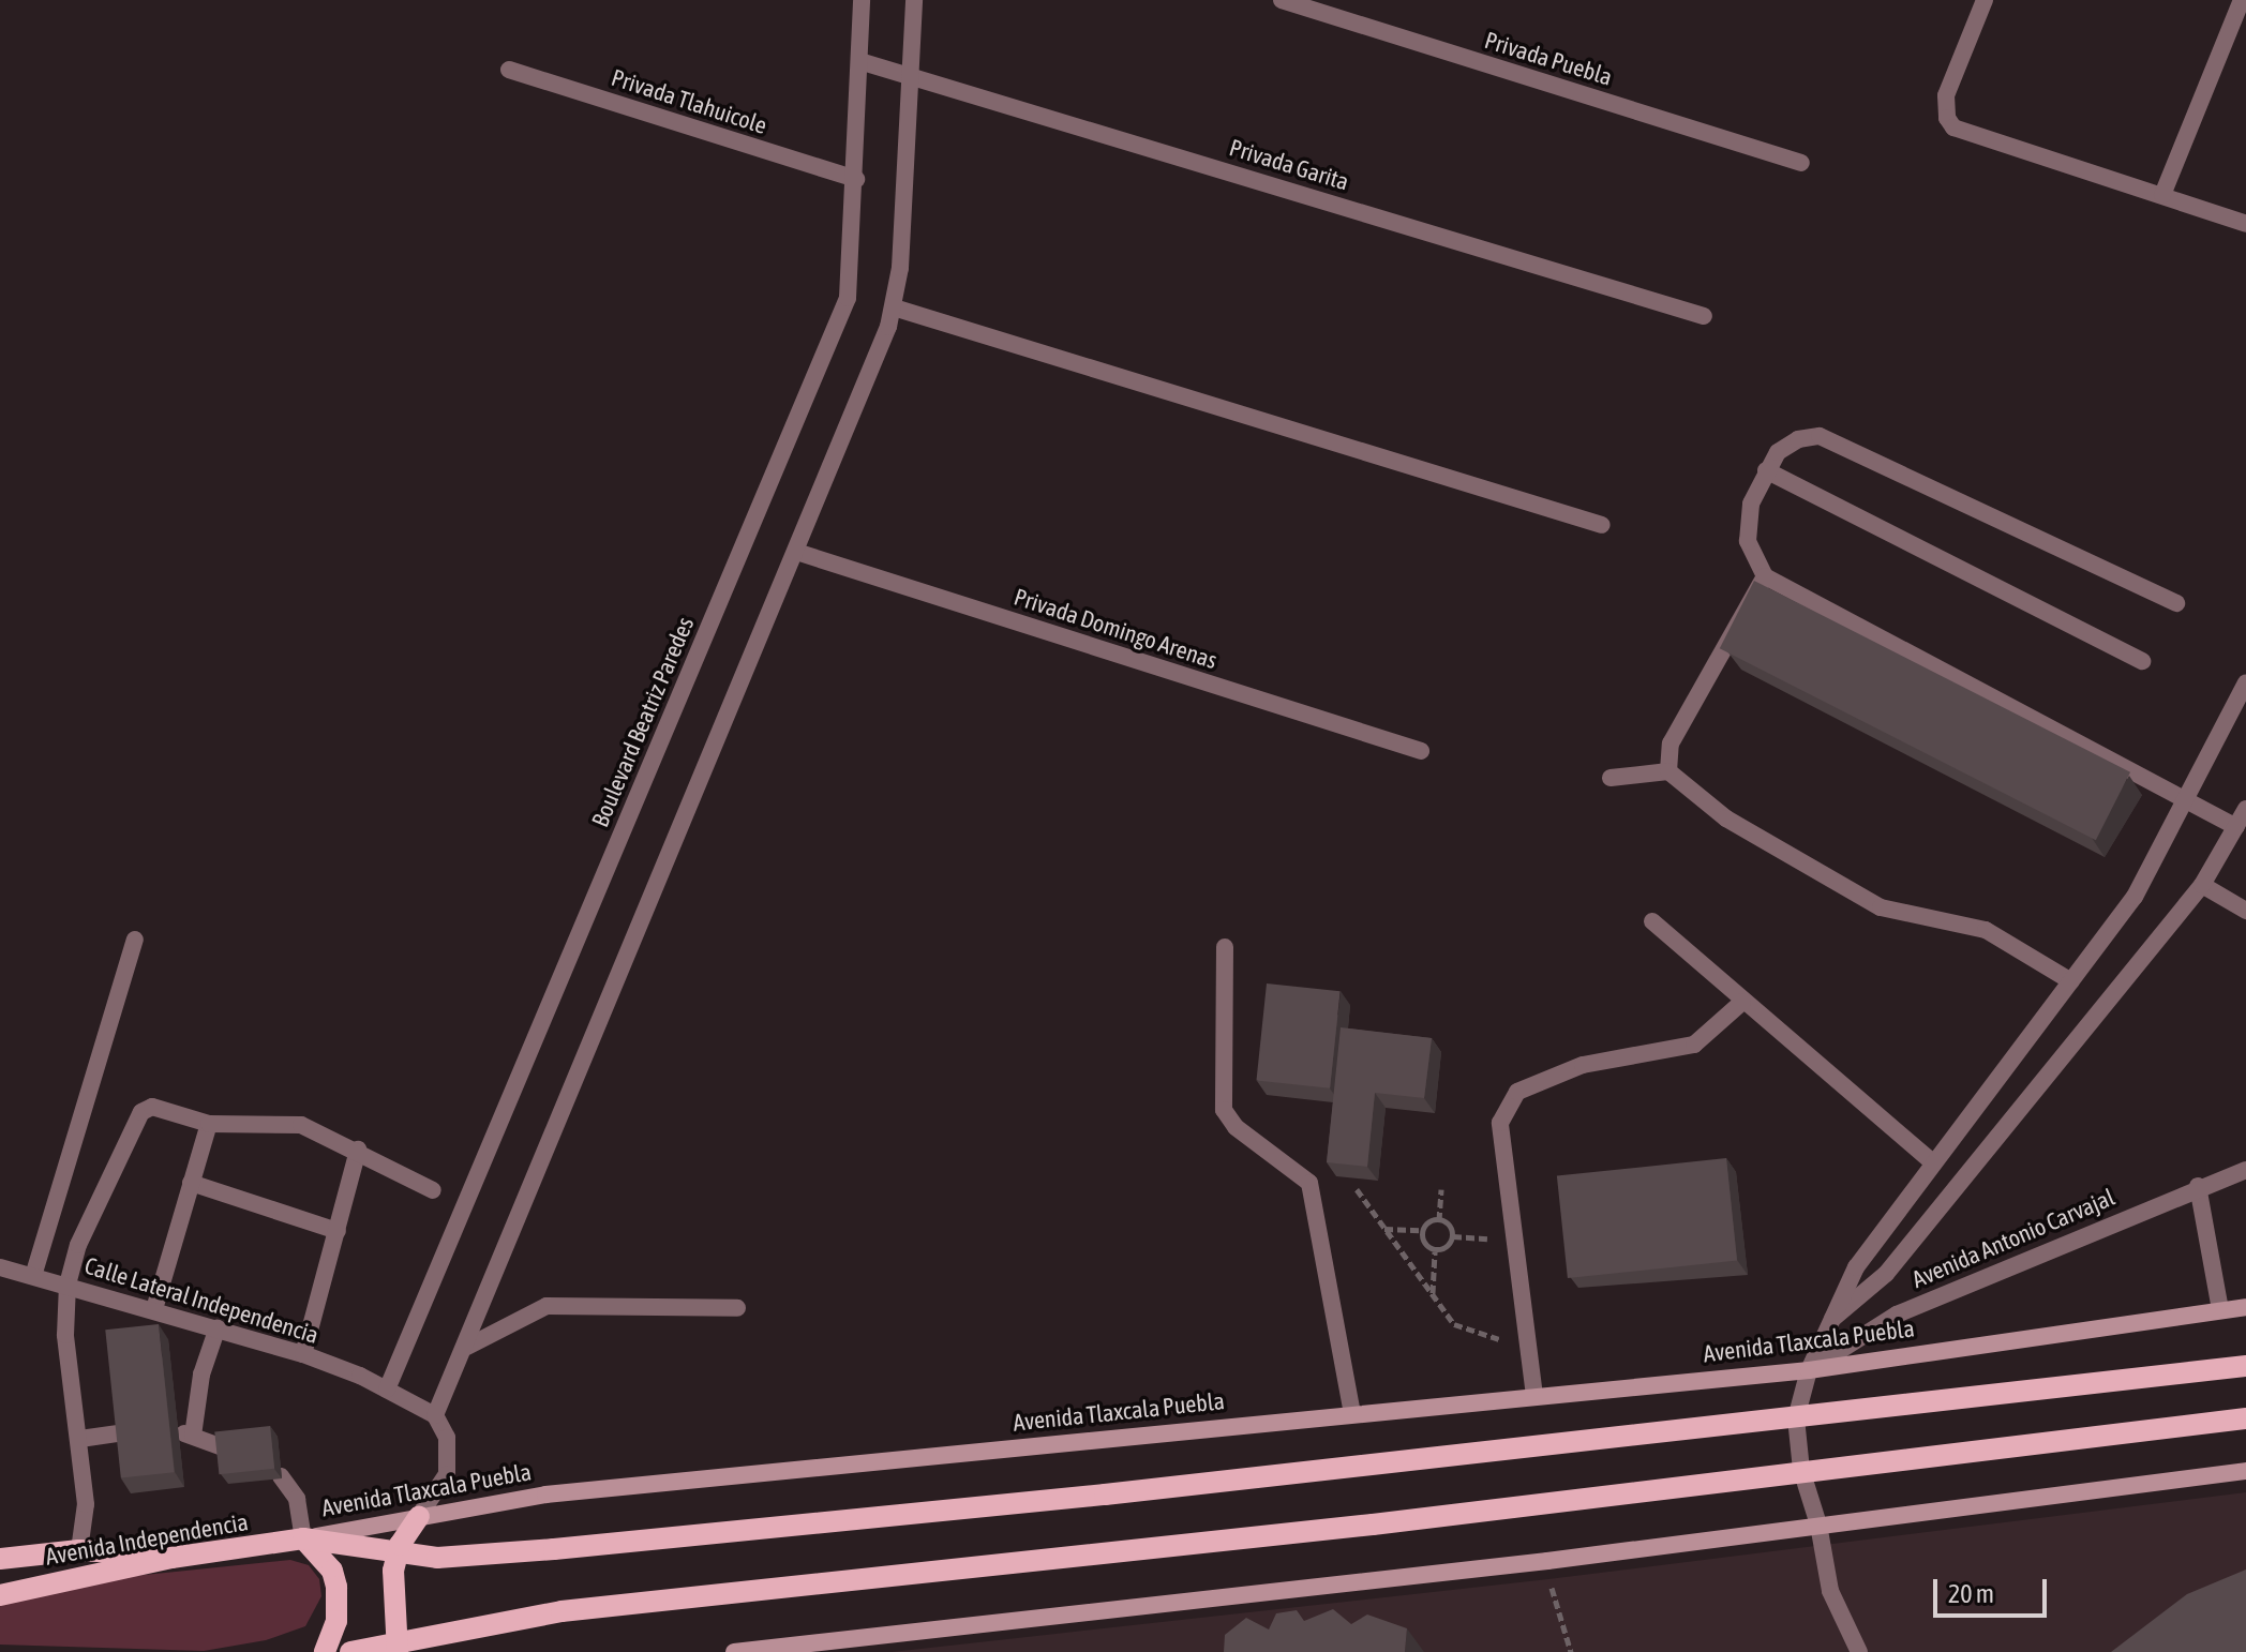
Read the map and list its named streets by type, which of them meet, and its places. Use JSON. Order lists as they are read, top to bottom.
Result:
{
  "streets": {
    "main road": ["Avenida Tlaxcala Puebla", "Avenida Independencia"],
    "street": [
      "Privada Puebla",
      "Privada Tlahuicole",
      "Privada Garita",
      "Privada Domingo Arenas",
      "Boulevard Beatriz Paredes",
      "Avenida Antonio Carvajal",
      "Calle Lateral Independencia"
    ]
  },
  "crossings": [
    ["Privada Tlahuicole", "Boulevard Beatriz Paredes"],
    ["Privada Garita", "Boulevard Beatriz Paredes"],
    ["Boulevard Beatriz Paredes", "Calle Lateral Independencia"],
    ["Avenida Antonio Carvajal", "Avenida Tlaxcala Puebla"],
    ["Avenida Tlaxcala Puebla", "Avenida Independencia"]
  ],
  "scale_bar": "20 m"
}
